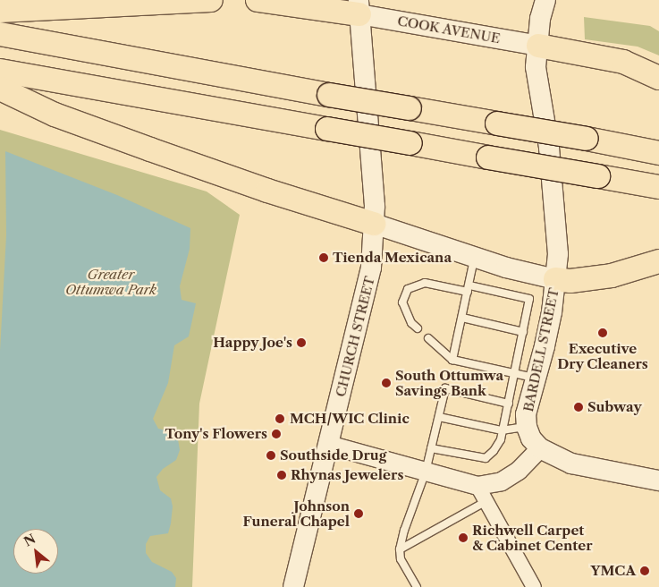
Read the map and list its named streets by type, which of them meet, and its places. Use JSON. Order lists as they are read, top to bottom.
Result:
{
  "streets": {
    "main road": ["COOK AVENUE", "CHURCH STREET", "BARDELL STREET"]
  },
  "crossings": [
    ["COOK AVENUE", "CHURCH STREET"],
    ["COOK AVENUE", "BARDELL STREET"]
  ],
  "parks": ["Greater Ottumwa Park"],
  "places": [
    "Tienda Mexicana",
    "Executive Dry Cleaners",
    "Happy Joe's",
    "South Ottumwa Savings Bank",
    "Subway",
    "MCH/WIC Clinic",
    "Tony's Flowers",
    "Southside Drug",
    "Rhynas Jewelers",
    "Johnson Funeral Chapel",
    "Richwell Carpet & Cabinet Center",
    "YMCA"
  ],
  "north": "top left"
}
